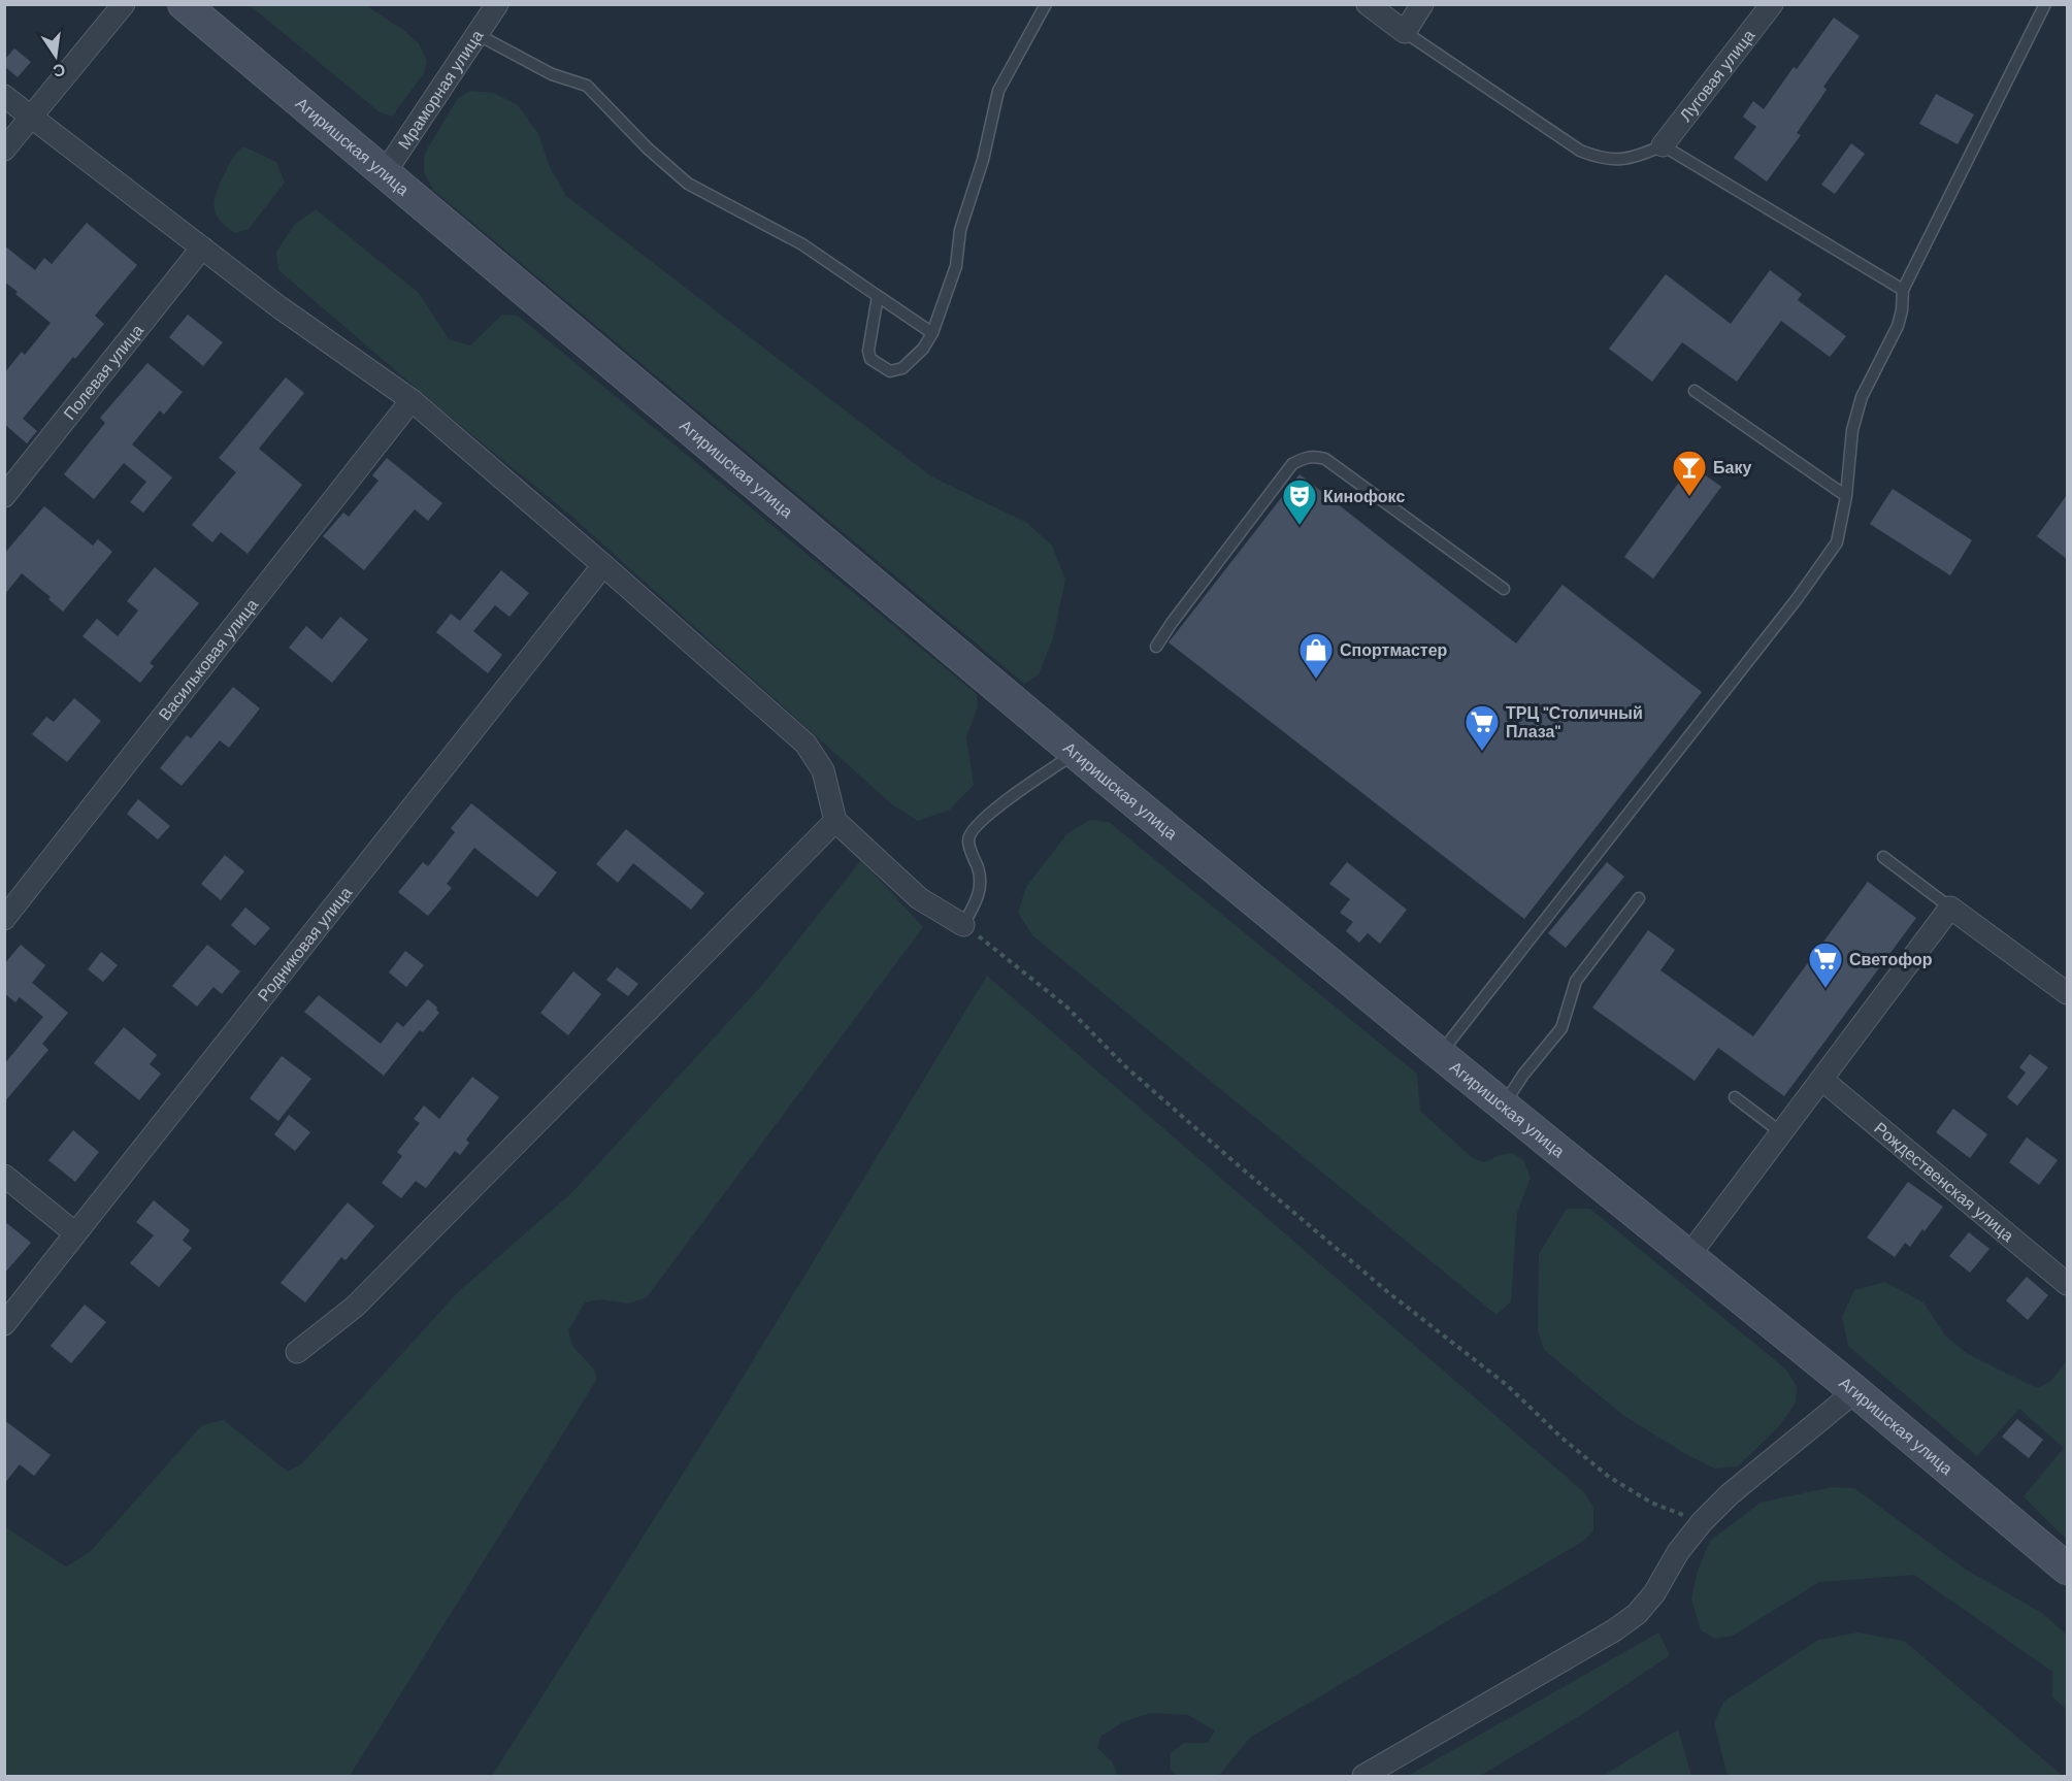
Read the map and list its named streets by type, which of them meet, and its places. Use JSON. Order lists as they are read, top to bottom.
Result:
{
  "streets": {
    "street": [
      "Луговая улица",
      "Мраморная улица",
      "Агиришская улица",
      "Полевая улица",
      "Васильковая улица",
      "Родниковая улица",
      "Рождественская улица"
    ]
  },
  "crossings": [
    ["Мраморная улица", "Агиришская улица"]
  ],
  "places": {
    "bar": ["Баку"],
    "theatre": ["Кинофокс"],
    "shop": ["Спортмастер"],
    "supermarket": ["ТРЦ \"Столичный Плаза\"", "Светофор"]
  },
  "north": "bottom"
}
